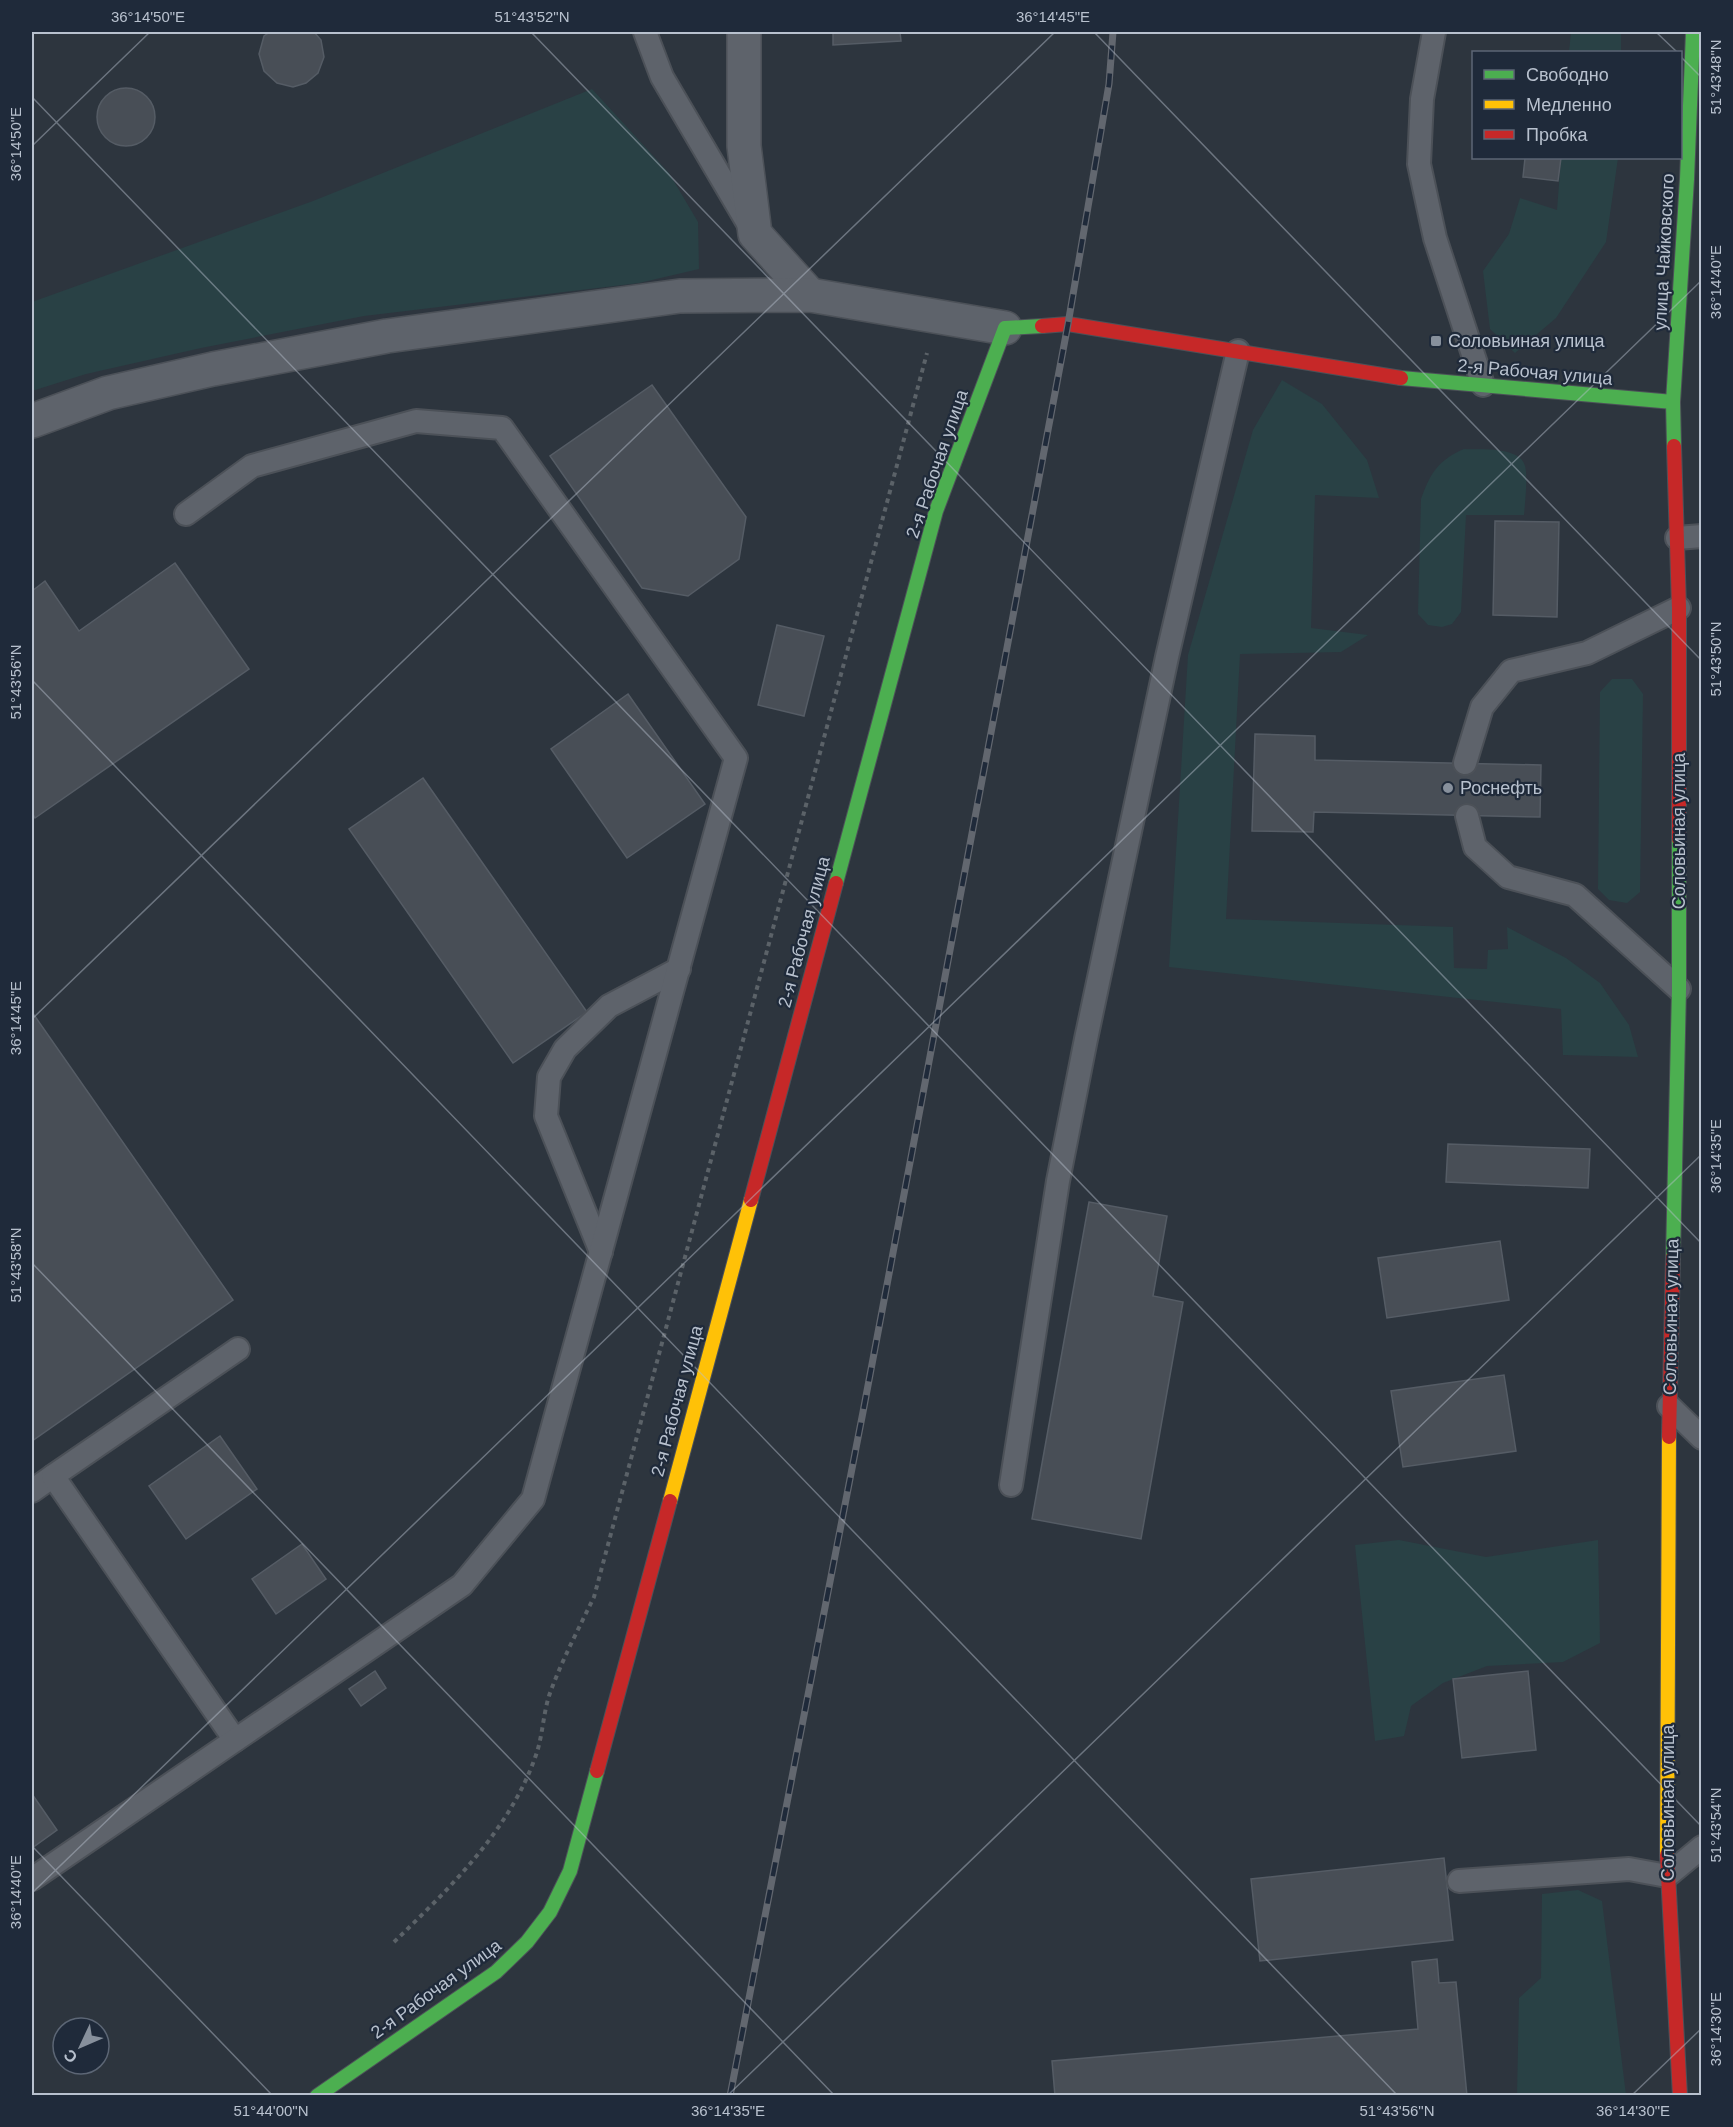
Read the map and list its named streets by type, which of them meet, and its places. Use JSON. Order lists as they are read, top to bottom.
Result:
{
  "streets": {
    "main road": ["улица Чайковского", "2-я Рабочая улица", "Соловьиная улица"]
  },
  "crossings": [
    ["улица Чайковского", "2-я Рабочая улица"],
    ["улица Чайковского", "Соловьиная улица"],
    ["2-я Рабочая улица", "Соловьиная улица"]
  ],
  "places": {
    "transit": ["Соловьиная улица"],
    "other": ["Роснефть"]
  },
  "legend": ["Свободно", "Медленно", "Пробка"],
  "north": "bottom left",
  "coordinates": [
    "36°14'50\"E",
    "51°43'52\"N",
    "36°14'45\"E",
    "51°43'48\"N",
    "36°14'40\"E",
    "51°43'50\"N",
    "51°43'56\"N",
    "36°14'35\"E",
    "51°43'58\"N",
    "51°43'54\"N",
    "36°14'30\"E",
    "51°44'00\"N"
  ]
}
